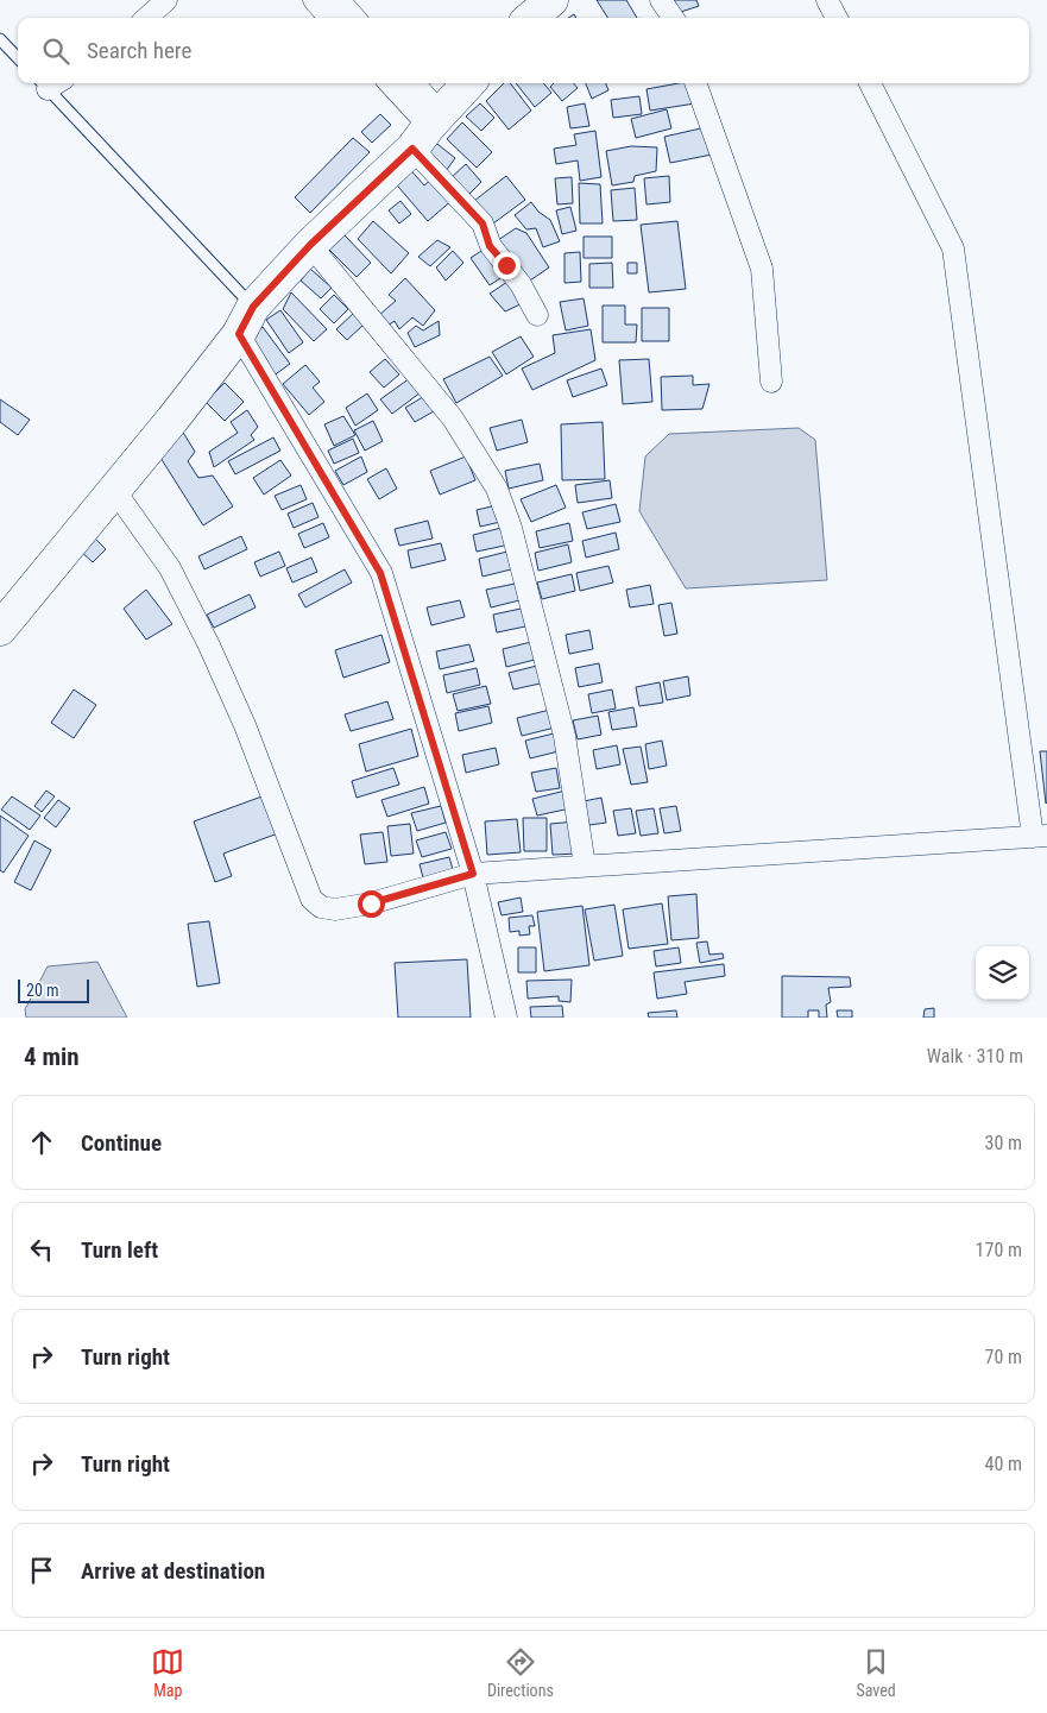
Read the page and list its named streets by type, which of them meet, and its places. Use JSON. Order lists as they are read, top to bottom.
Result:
{
  "scale_bar": "20 m",
  "page": {
    "search": "Search here",
    "scale": "20 m",
    "heading": ["4 min", "Walk · 310 m"],
    "list": [
      ["Continue", "30 m"],
      ["Turn left", "170 m"],
      ["Turn right", "70 m"],
      ["Turn right", "40 m"],
      "Arrive at destination"
    ],
    "nav": ["Map", "Directions", "Saved"]
  }
}
